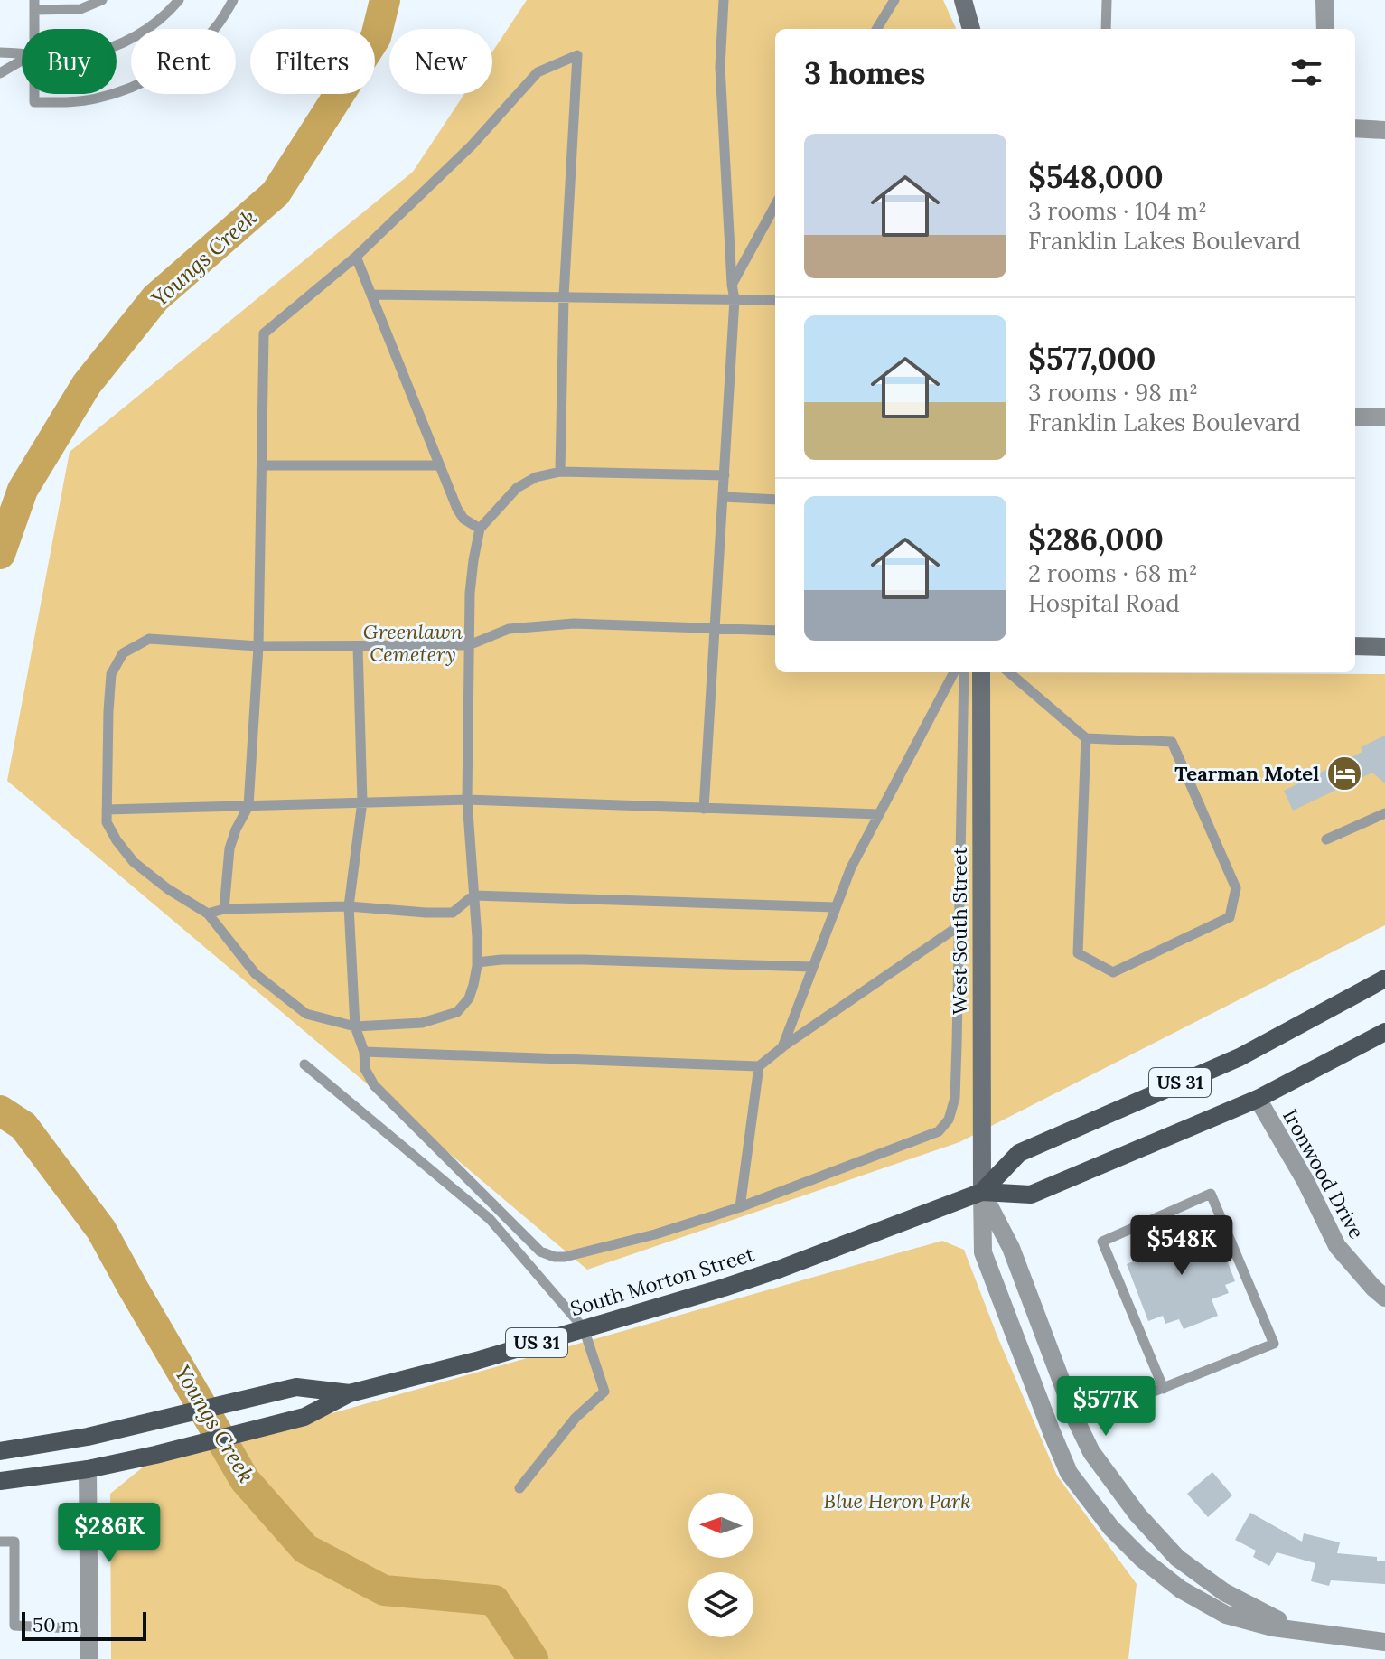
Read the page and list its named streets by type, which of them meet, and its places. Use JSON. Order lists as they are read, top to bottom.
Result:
{
  "streets": {
    "main road": ["US 31", "South Morton Street"],
    "street": ["West South Street", "Ironwood Drive"]
  },
  "crossings": [
    ["West South Street", "US 31"],
    ["West South Street", "South Morton Street"],
    ["US 31", "Ironwood Drive"],
    ["US 31", "South Morton Street"]
  ],
  "water": ["Youngs Creek"],
  "parks": ["Greenlawn Cemetery", "Blue Heron Park"],
  "places": {
    "hotel": ["Tearman Motel"]
  },
  "scale_bar": "50 m",
  "north": "left",
  "page": {
    "chip": [
      "Buy",
      "Rent",
      "Filters",
      "New"
    ],
    "heading": "3 homes",
    "list": [
      {
        "name": "$548,000",
        "note": "3 rooms · 104 m² · Franklin Lakes Boulevard"
      },
      {
        "name": "$577,000",
        "note": "3 rooms · 98 m² · Franklin Lakes Boulevard"
      },
      {
        "name": "$286,000",
        "note": "2 rooms · 68 m² · Hospital Road"
      }
    ],
    "price": ["$548K", "$577K", "$286K"],
    "scale": "50 m"
  }
}
